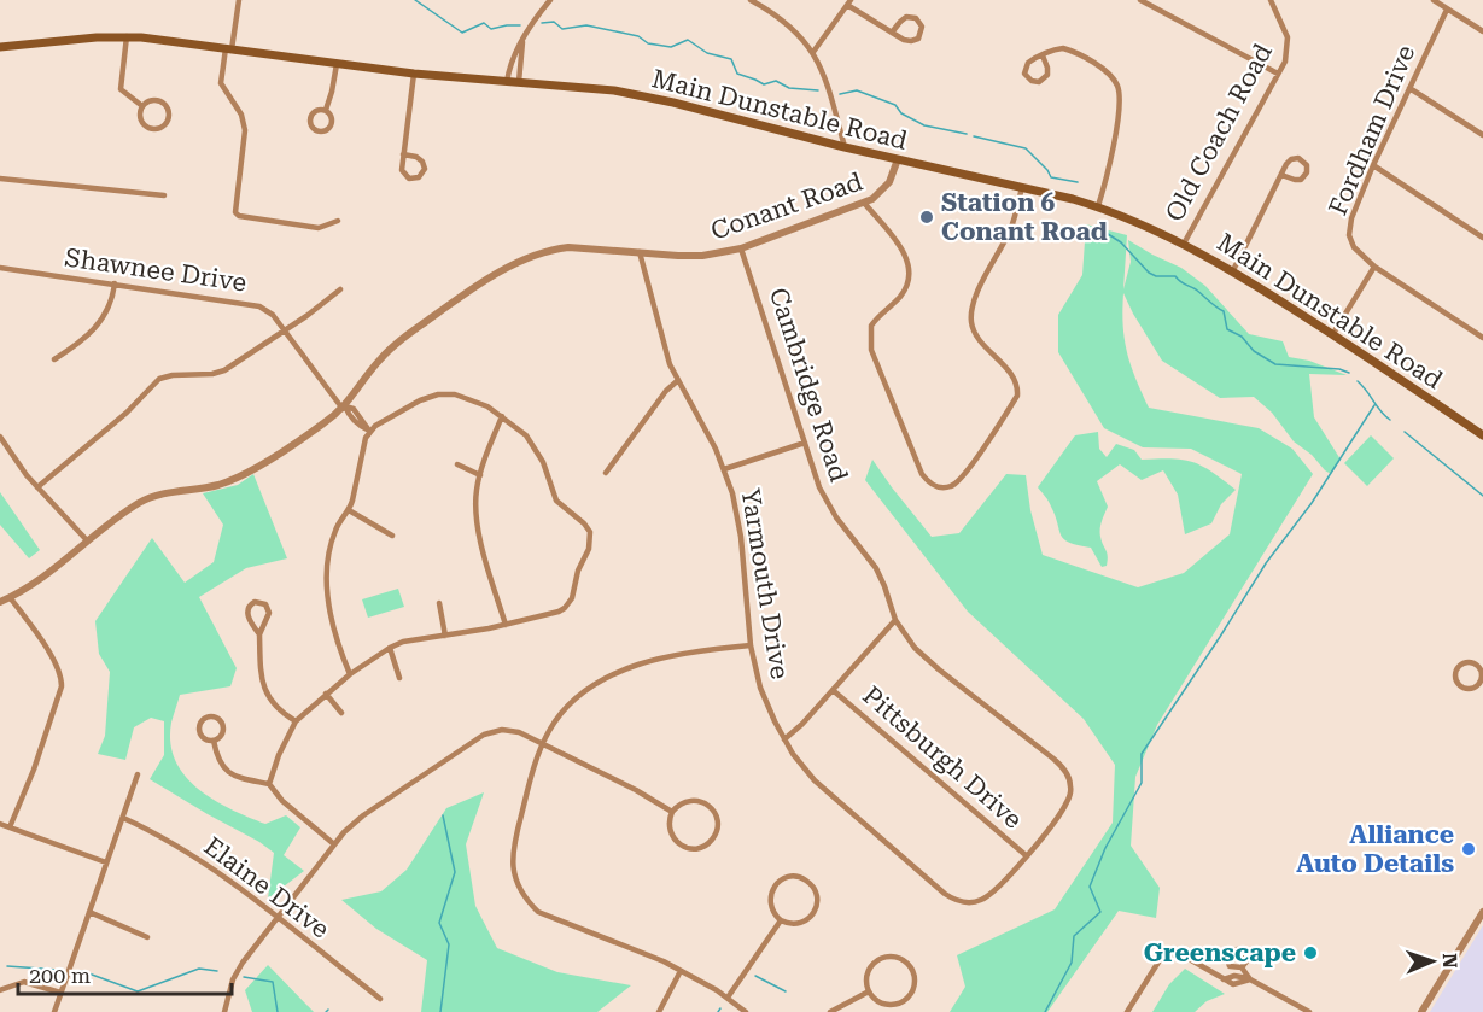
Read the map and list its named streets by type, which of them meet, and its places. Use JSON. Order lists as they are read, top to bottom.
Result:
{
  "streets": {
    "main road": ["Main Dunstable Road"],
    "street": [
      "Fordham Drive",
      "Old Coach Road",
      "Conant Road",
      "Shawnee Drive",
      "Cambridge Road",
      "Yarmouth Drive",
      "Pittsburgh Drive",
      "Elaine Drive"
    ]
  },
  "crossings": [
    ["Main Dunstable Road", "Old Coach Road"],
    ["Main Dunstable Road", "Conant Road"],
    ["Conant Road", "Shawnee Drive"],
    ["Conant Road", "Cambridge Road"],
    ["Conant Road", "Yarmouth Drive"],
    ["Cambridge Road", "Yarmouth Drive"],
    ["Cambridge Road", "Pittsburgh Drive"],
    ["Yarmouth Drive", "Pittsburgh Drive"]
  ],
  "places": ["Station 6 Conant Road", "Alliance Auto Details", "Greenscape"],
  "scale_bar": "200 m",
  "north": "right"
}
